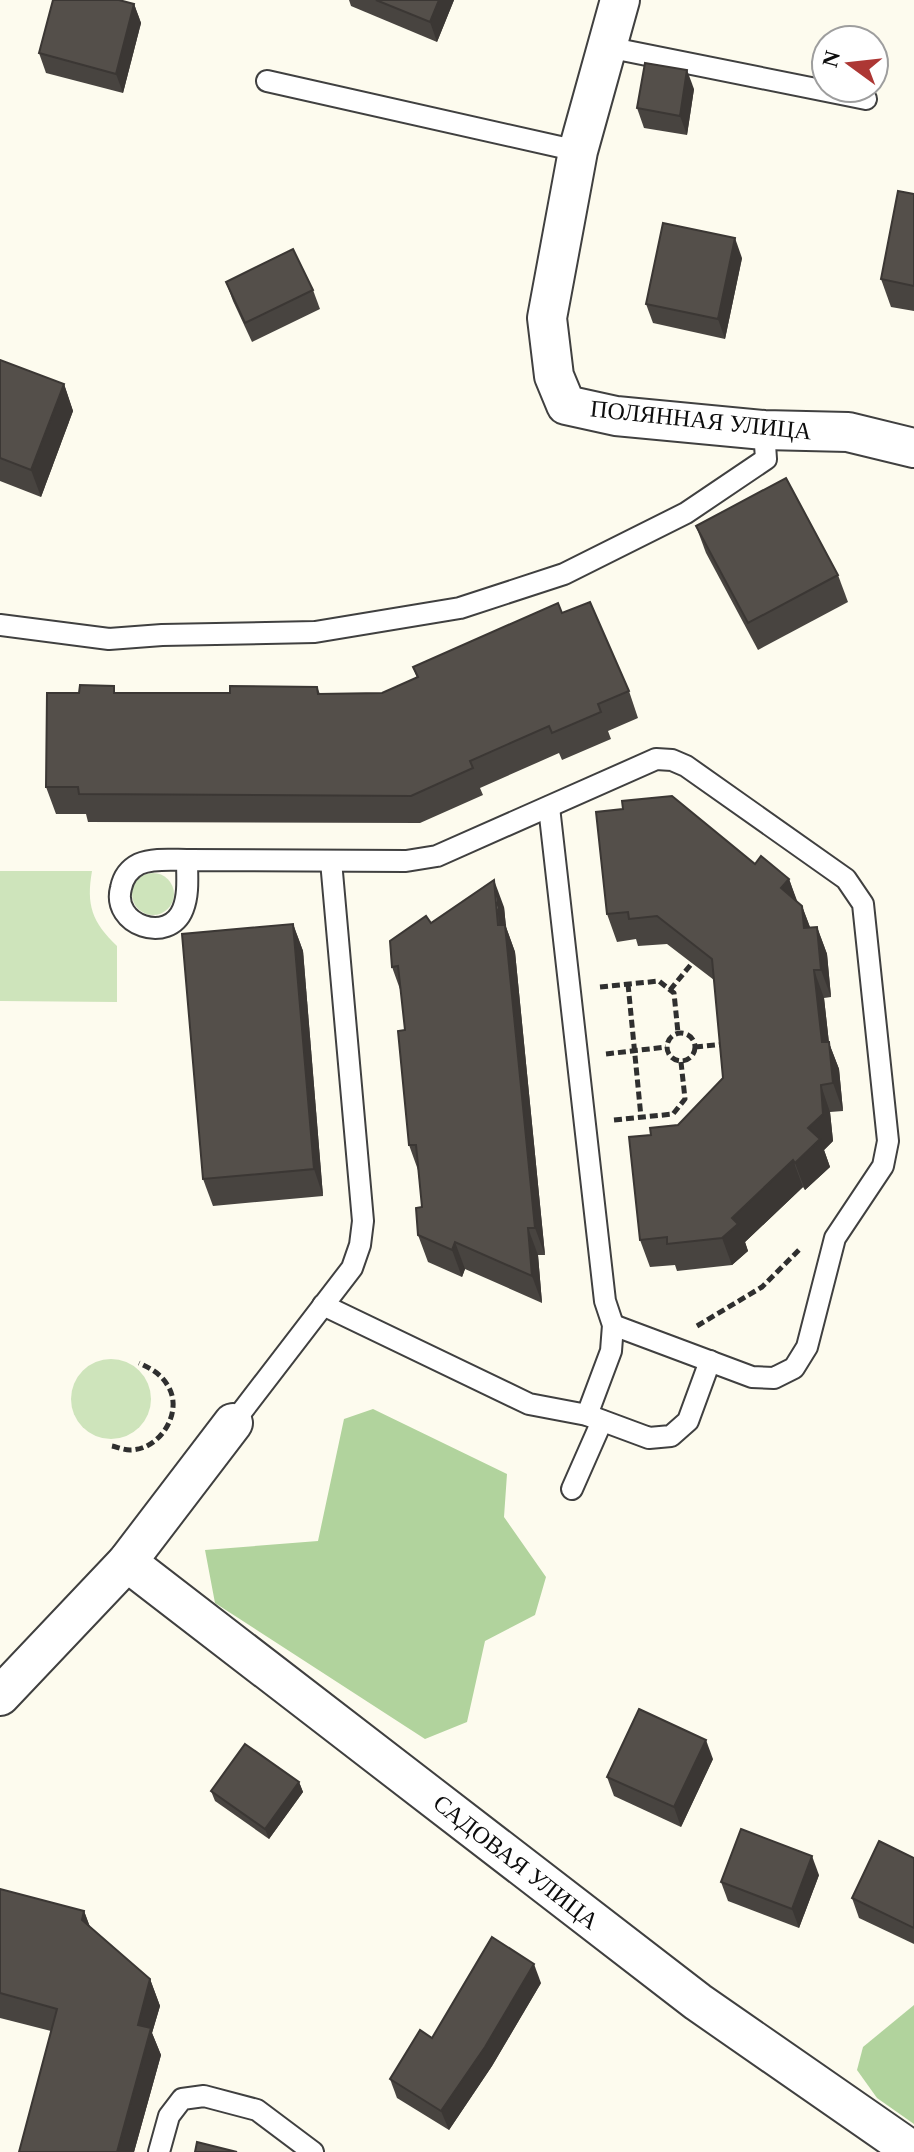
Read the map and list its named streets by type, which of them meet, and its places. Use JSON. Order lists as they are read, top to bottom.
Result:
{
  "streets": {
    "street": ["ПОЛЯННАЯ УЛИЦА", "САДОВАЯ УЛИЦА"]
  },
  "north": "left"
}
